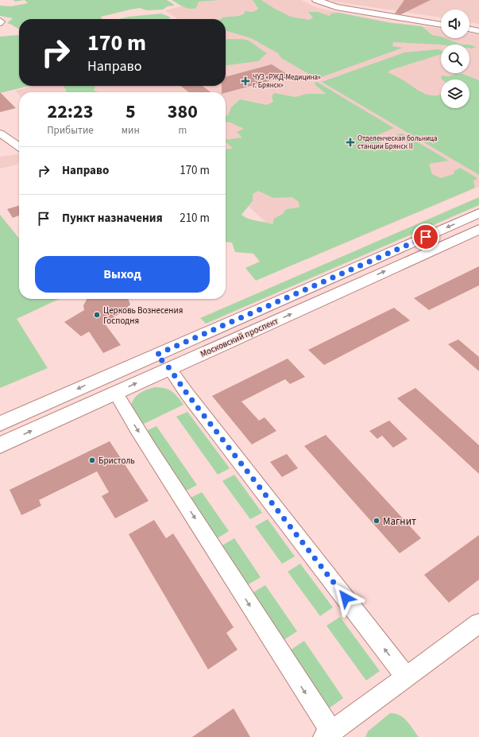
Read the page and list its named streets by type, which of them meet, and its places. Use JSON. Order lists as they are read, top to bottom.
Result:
{
  "streets": {
    "main road": ["Московский проспект"]
  },
  "places": {
    "health": ["ЧУЗ «РЖД-Медицина» г. Брянск»", "Отделенческая больница станции Брянск II"],
    "other": ["Церковь Вознесения Господня", "Бристоль", "Магнит"]
  },
  "page": {
    "turn": ["170 m", "Направо"],
    "eta": [
      "22:23",
      "Прибытие",
      "5",
      "мин",
      "380",
      "m"
    ],
    "list": [
      {
        "name": "Направо",
        "value": "170 m"
      },
      {
        "name": "Пункт назначения",
        "value": "210 m"
      }
    ],
    "buttons": "Выход"
  }
}
